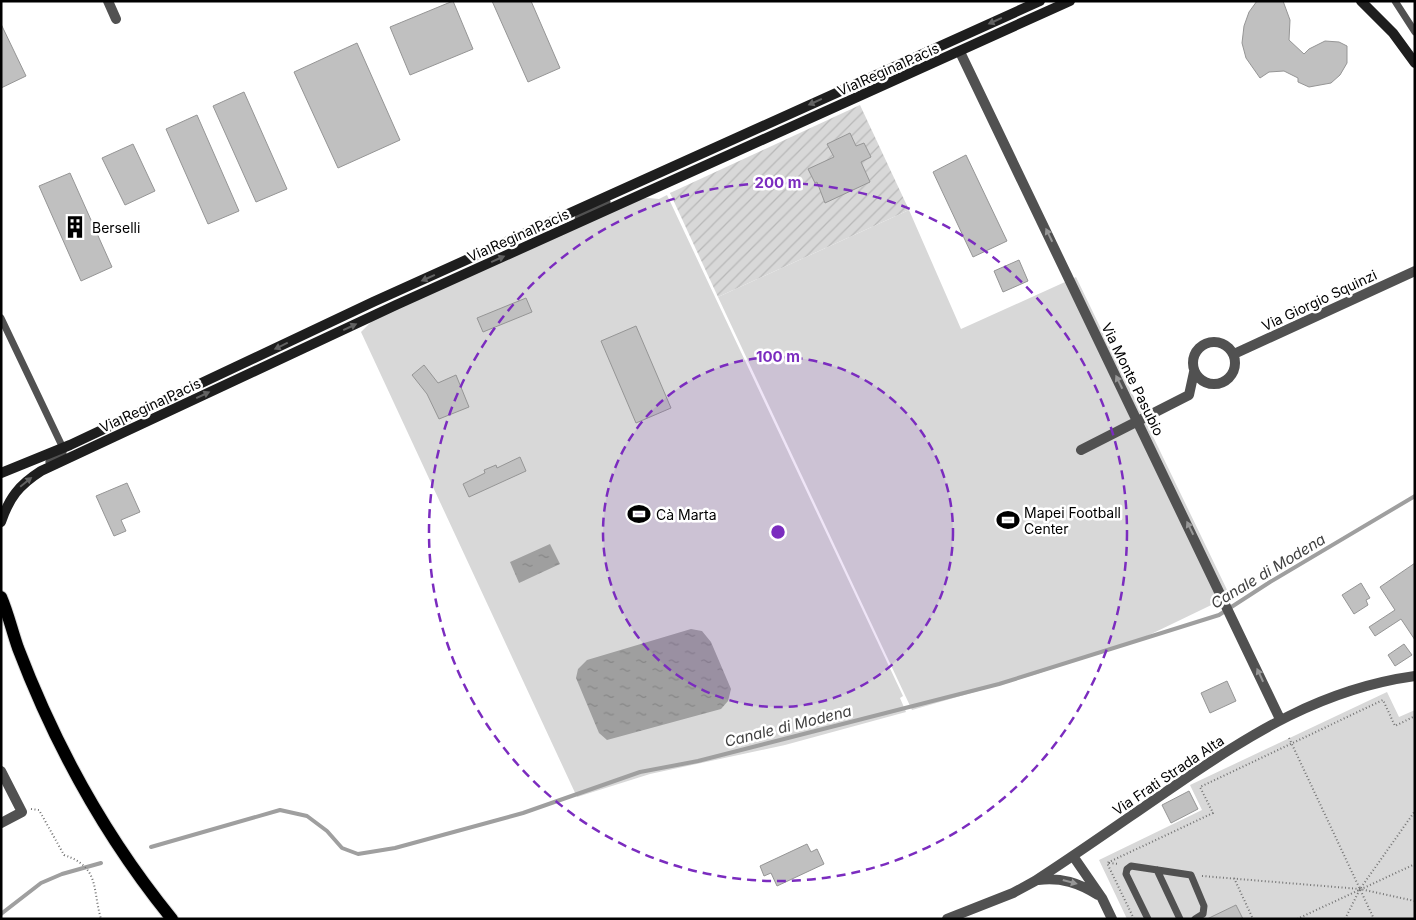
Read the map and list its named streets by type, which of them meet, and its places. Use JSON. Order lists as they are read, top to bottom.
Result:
{
  "streets": {
    "street": [
      "Via Regina Pacis",
      "Via Giorgio Squinzi",
      "Via Monte Pasubio",
      "Via Frati Strada Alta"
    ]
  },
  "crossings": [
    ["Via Regina Pacis", "Via Monte Pasubio"],
    ["Via Monte Pasubio", "Via Frati Strada Alta"]
  ],
  "one_way": ["Via Monte Pasubio"],
  "water": ["Canale di Modena"],
  "places": {
    "building": ["Berselli"],
    "sports": ["Cà Marta", "Mapei Football Center"]
  },
  "rings": ["200 m", "100 m"]
}
